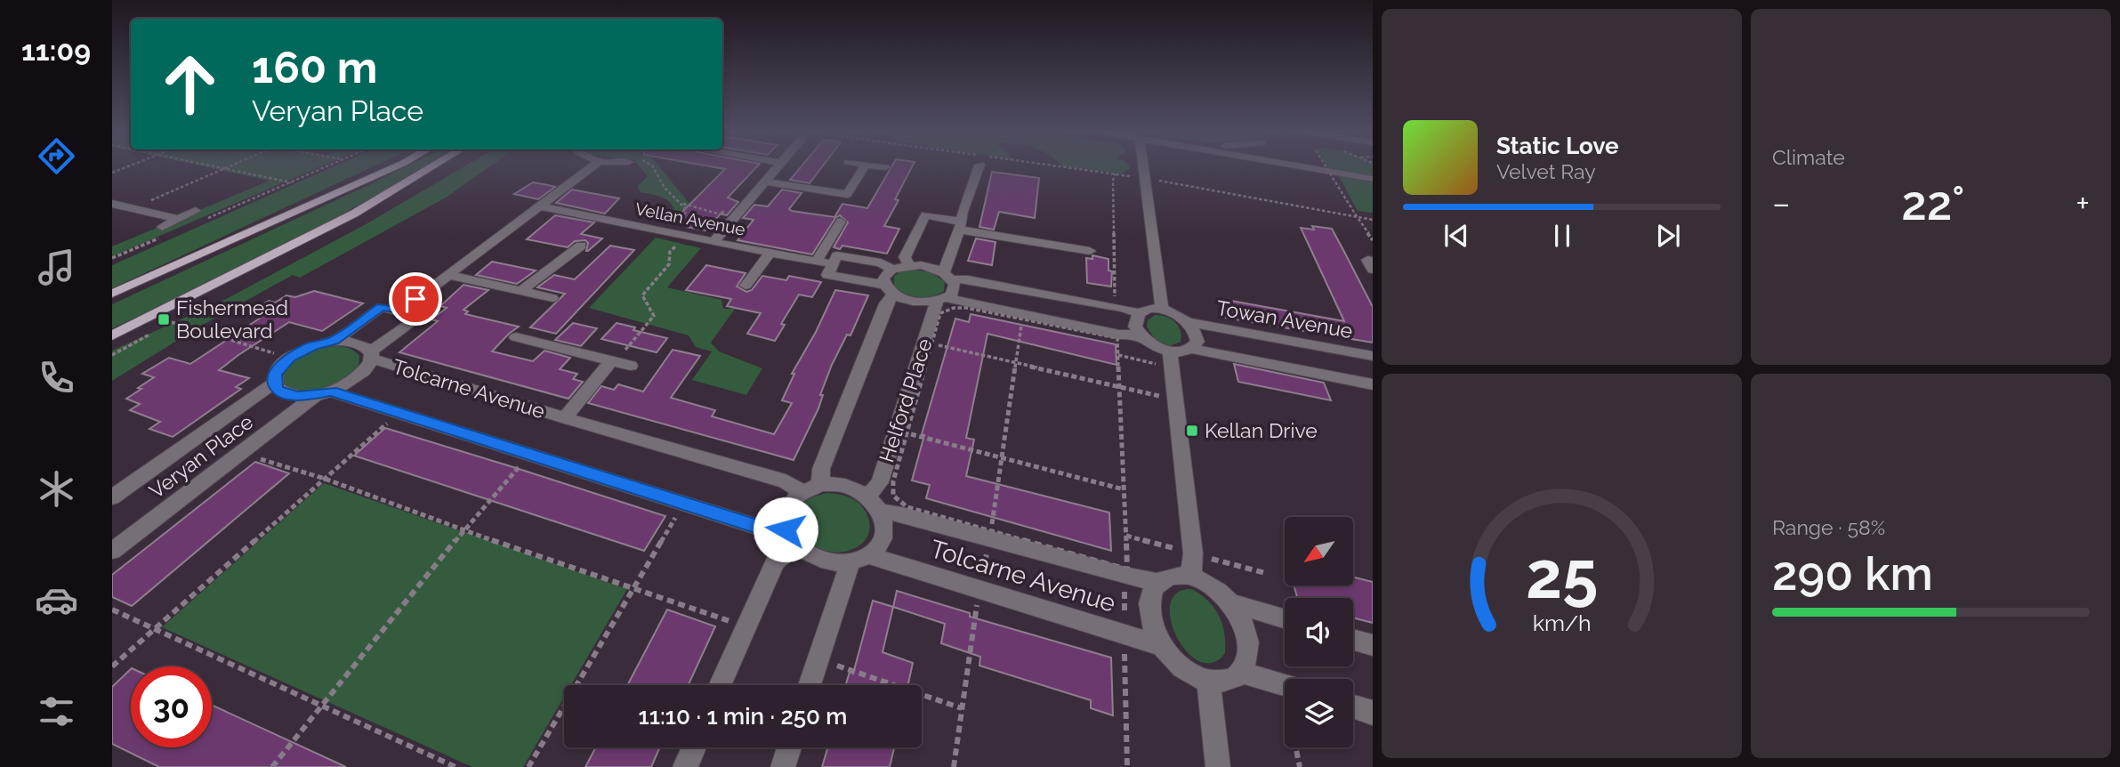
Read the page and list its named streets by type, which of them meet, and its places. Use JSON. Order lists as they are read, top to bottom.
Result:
{
  "streets": {
    "street": [
      "Vellan Avenue",
      "Towan Avenue",
      "Tolcarne Avenue",
      "Helford Place",
      "Veryan Place"
    ]
  },
  "crossings": [
    ["Tolcarne Avenue", "Helford Place"],
    ["Tolcarne Avenue", "Veryan Place"]
  ],
  "places": {
    "transit": ["Fishermead Boulevard", "Kellan Drive"]
  },
  "north": "bottom left",
  "page": {
    "tabs": "11:09",
    "tile": [
      "Climate",
      ["Range · 58%", "290 km"]
    ],
    "turn": ["160 m", "Veryan Place"],
    "song": ["Static Love", "Velvet Ray"],
    "heat": ["−", "22°", "+"],
    "limit": "30",
    "trip": "11:10 · 1 min · 250 m",
    "gauge": ["25", "km/h"]
  }
}
